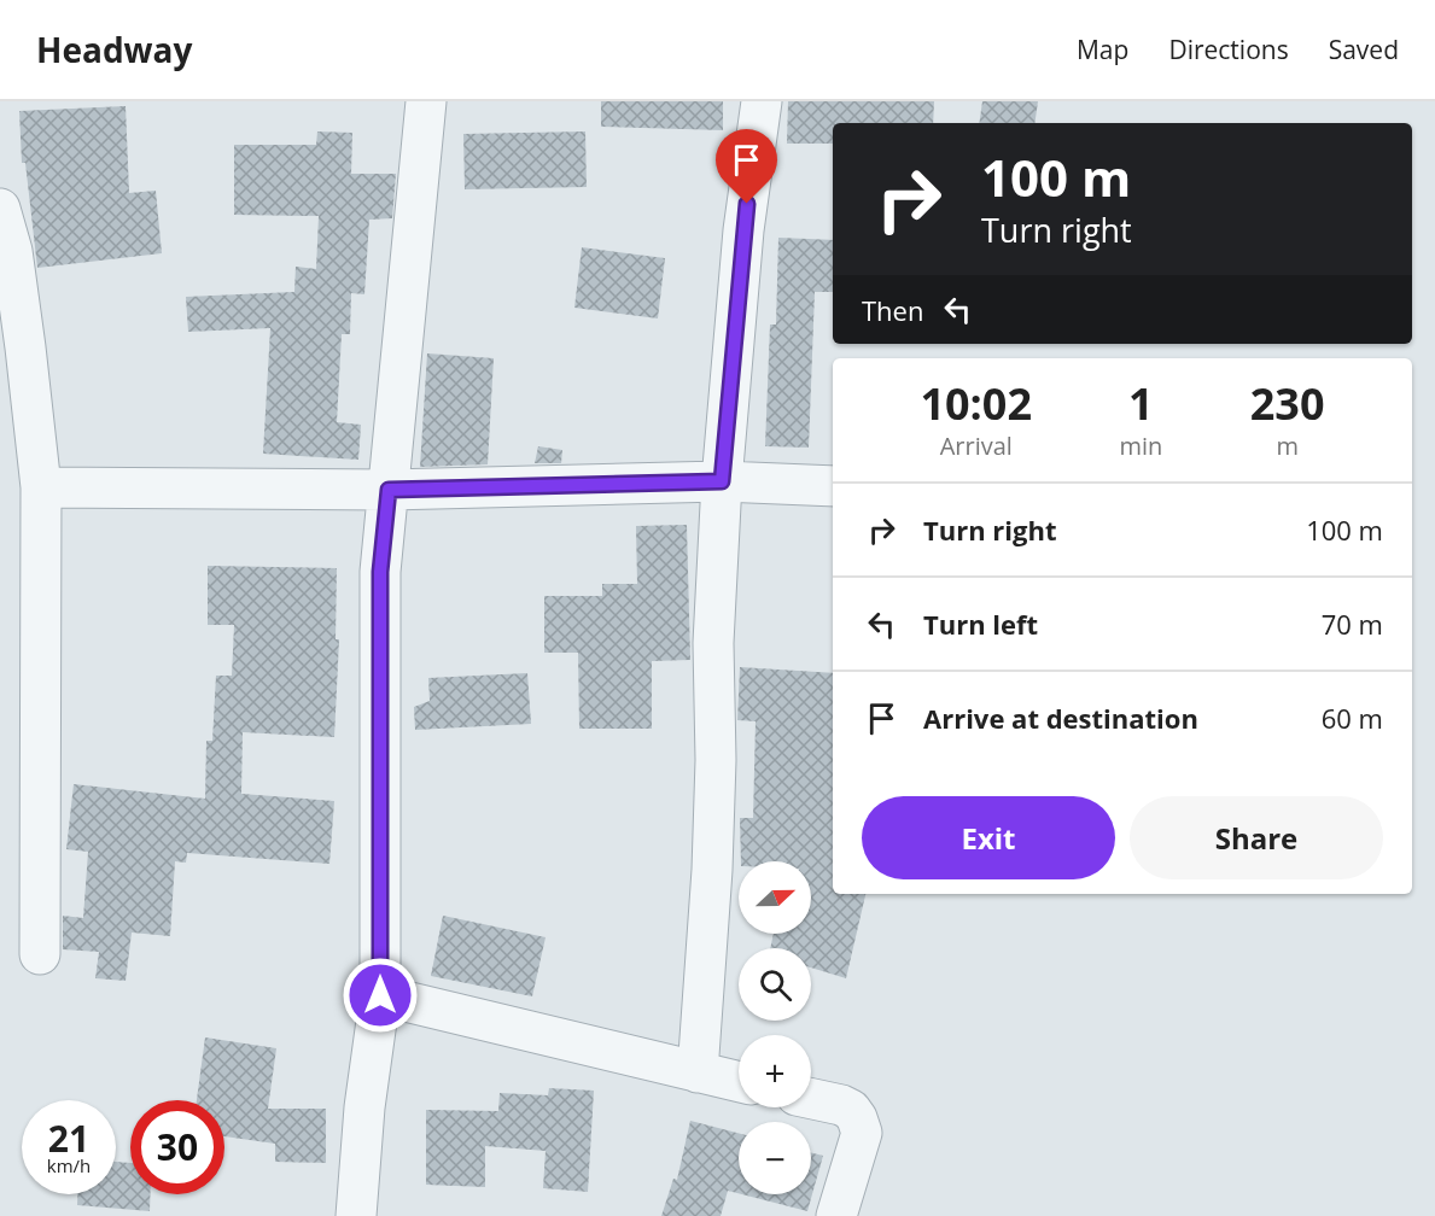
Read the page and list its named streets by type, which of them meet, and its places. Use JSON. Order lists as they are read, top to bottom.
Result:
{
  "north": "right",
  "page": {
    "header": "Headway",
    "nav": ["Map", "Directions", "Saved"],
    "turn": ["100 m", "Turn right"],
    "then": "Then",
    "eta": [
      "10:02",
      "Arrival",
      "1",
      "min",
      "230",
      "m"
    ],
    "list": [
      {
        "name": "Turn right",
        "value": "100 m"
      },
      {
        "name": "Turn left",
        "value": "70 m"
      },
      {
        "name": "Arrive at destination",
        "value": "60 m"
      }
    ],
    "buttons": ["Exit", "Share"],
    "map_buttons": ["+", "−"],
    "speed": "21 km/h",
    "limit": "30"
  }
}
